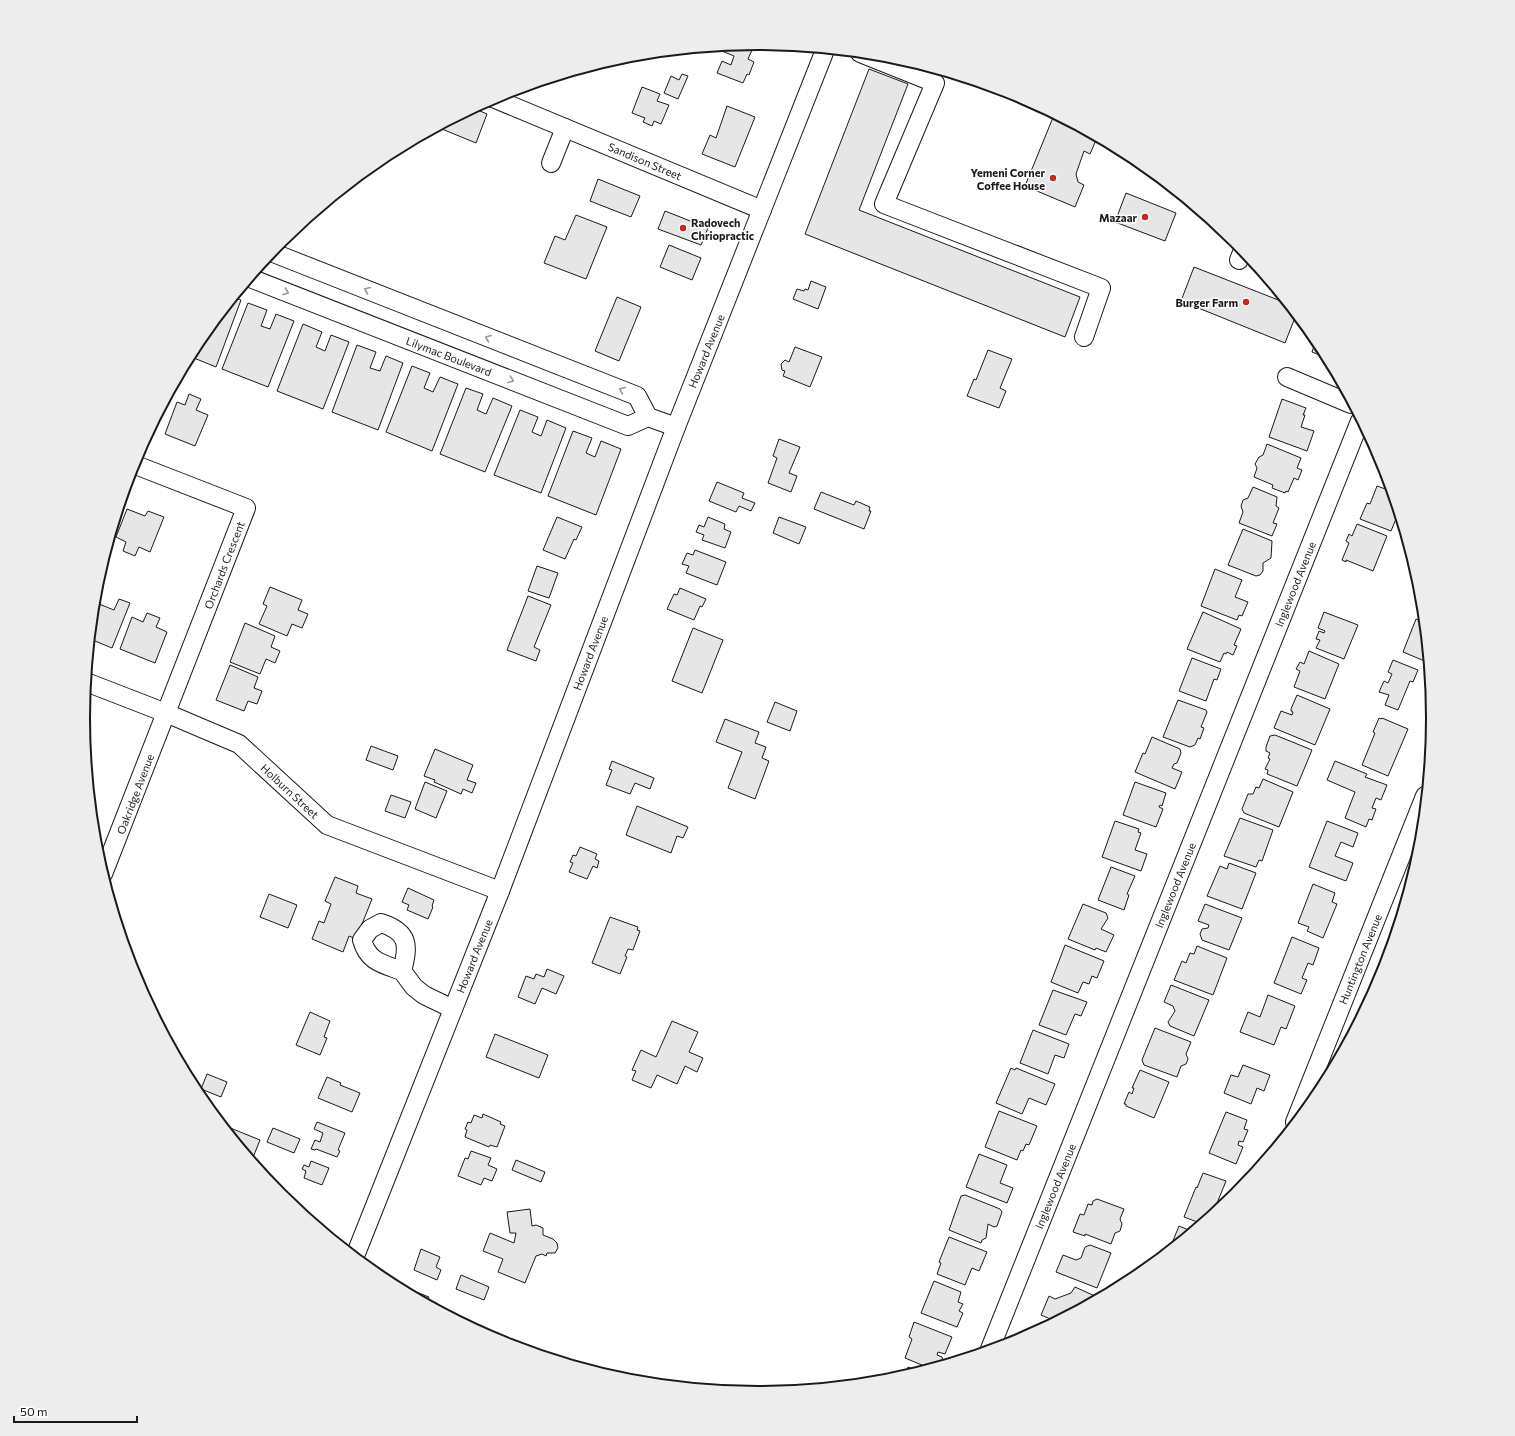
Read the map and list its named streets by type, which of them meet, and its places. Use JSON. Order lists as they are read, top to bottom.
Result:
{
  "streets": {
    "street": [
      "Sandison Street",
      "Howard Avenue",
      "Lilymac Boulevard",
      "Orchards Crescent",
      "Inglewood Avenue",
      "Holburn Street",
      "Oakridge Avenue",
      "Huntington Avenue"
    ]
  },
  "crossings": [
    ["Sandison Street", "Howard Avenue"],
    ["Howard Avenue", "Holburn Street"],
    ["Orchards Crescent", "Holburn Street"],
    ["Orchards Crescent", "Oakridge Avenue"],
    ["Holburn Street", "Oakridge Avenue"]
  ],
  "places": [
    "Yemeni Corner Coffee House",
    "Mazaar",
    "Radovech Chriopractic",
    "Burger Farm"
  ],
  "scale_bar": "50 m"
}
